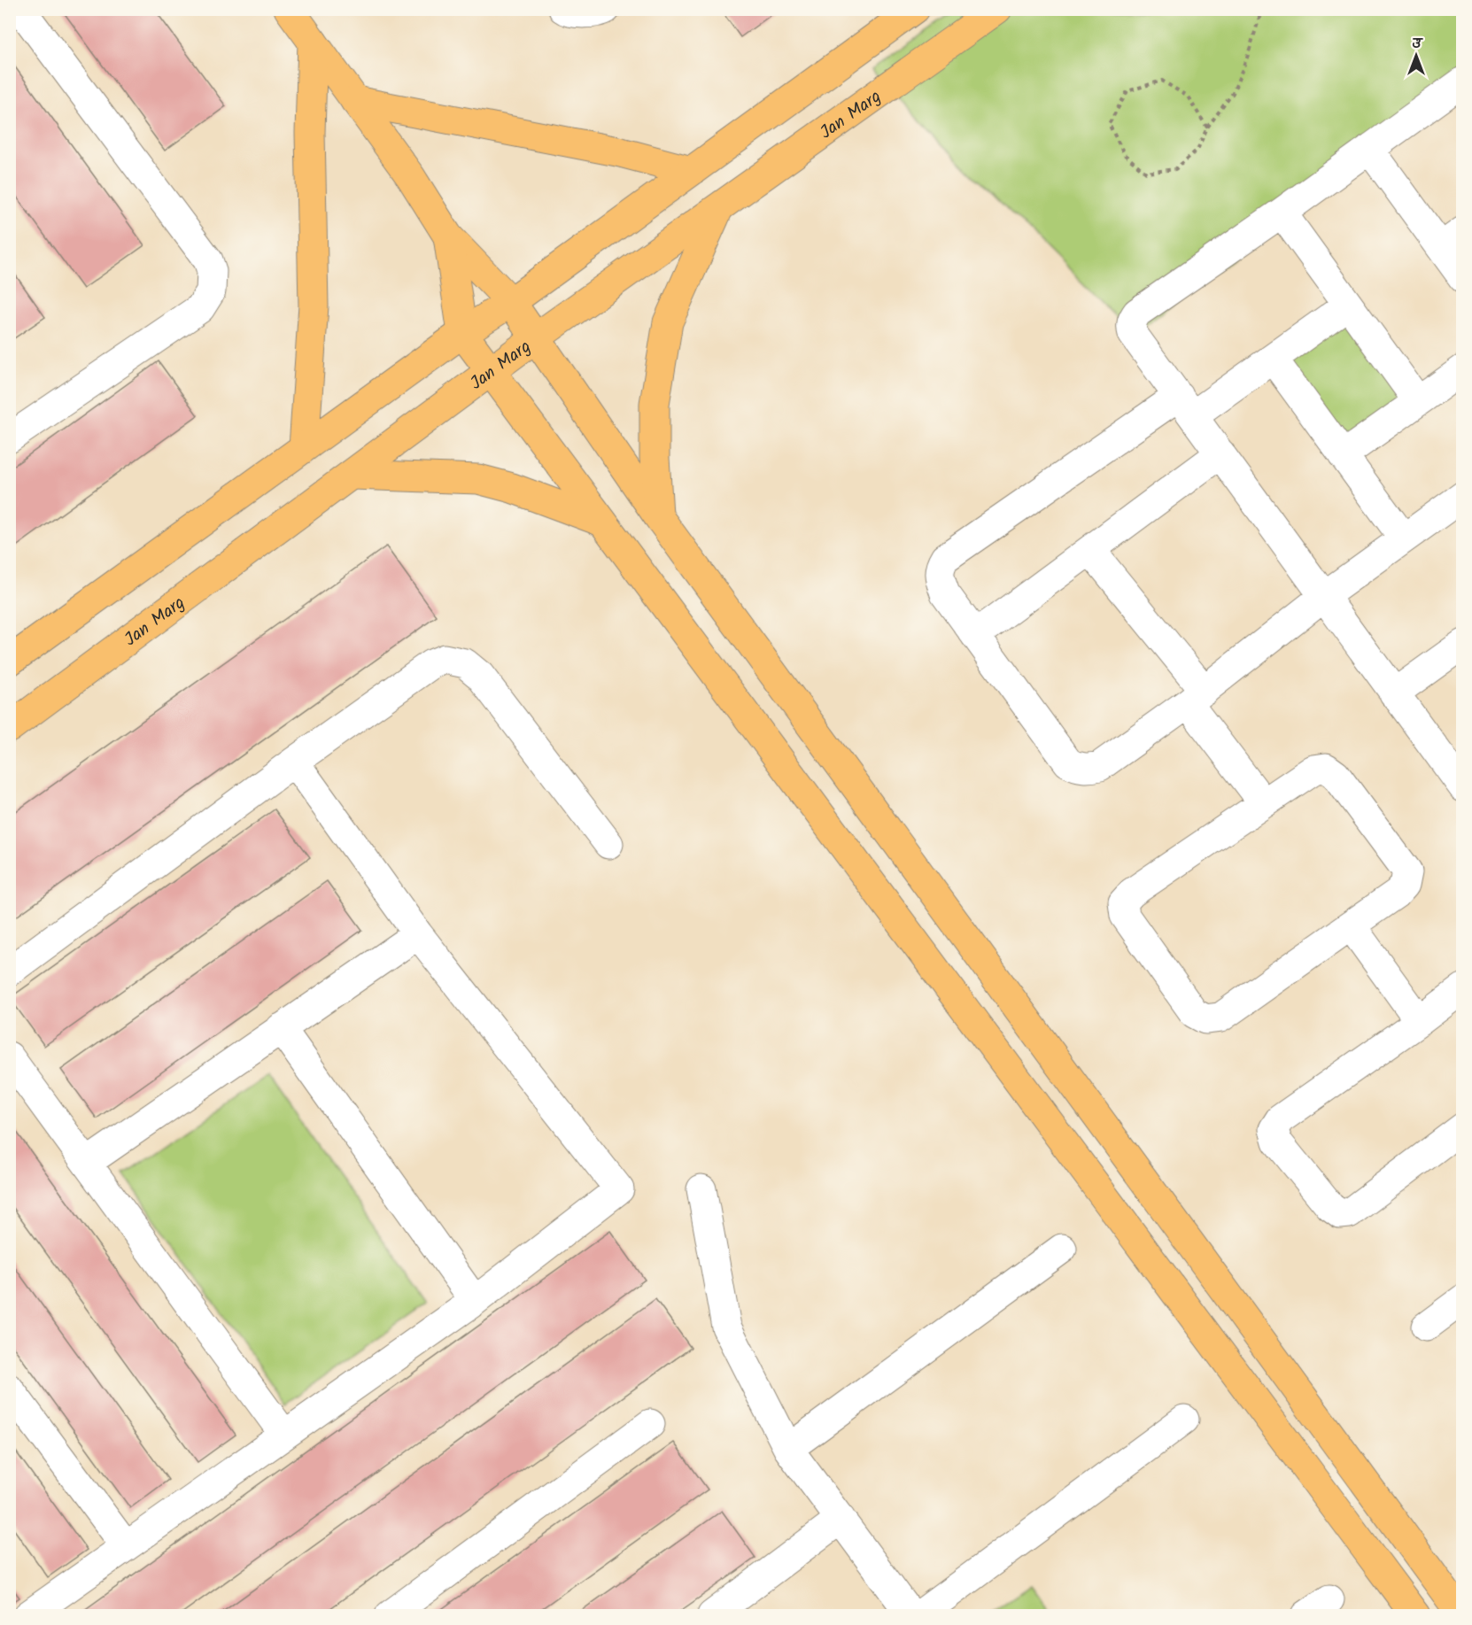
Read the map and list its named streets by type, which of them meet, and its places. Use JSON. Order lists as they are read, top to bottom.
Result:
{
  "streets": {
    "main road": ["Jan Marg"]
  },
  "north": "top"
}
